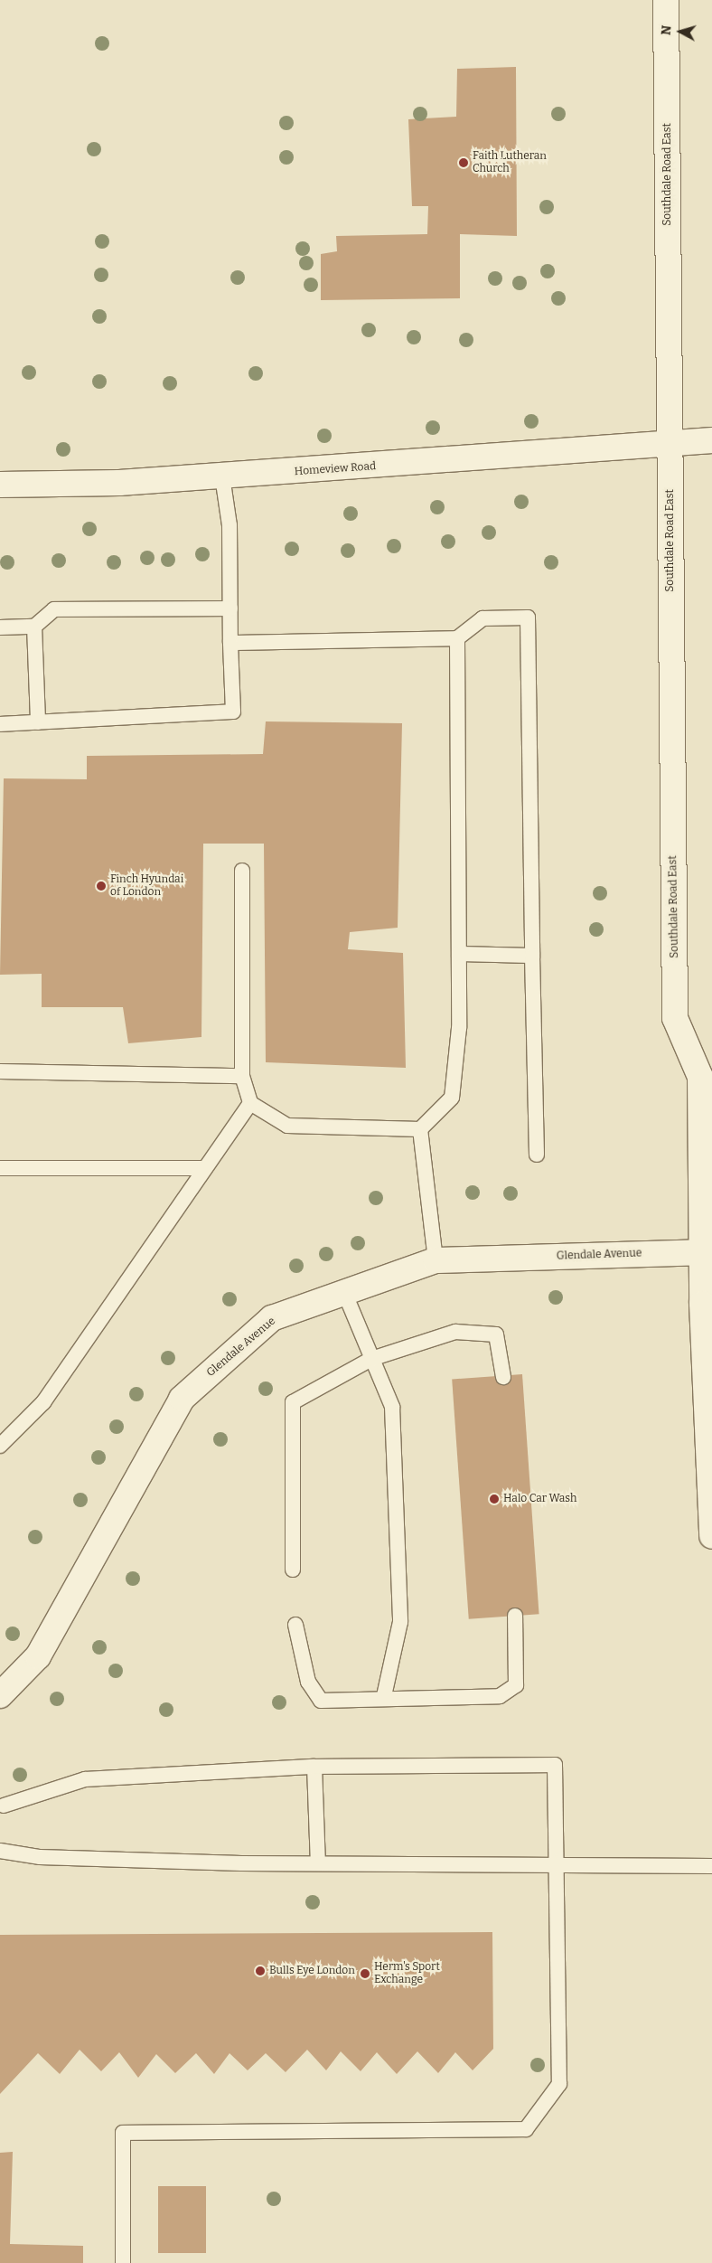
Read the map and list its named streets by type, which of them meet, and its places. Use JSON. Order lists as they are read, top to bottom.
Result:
{
  "streets": {
    "street": ["Southdale Road East", "Homeview Road", "Glendale Avenue"]
  },
  "crossings": [
    ["Southdale Road East", "Homeview Road"],
    ["Southdale Road East", "Glendale Avenue"]
  ],
  "places": [
    "Faith Lutheran Church",
    "Finch Hyundai of London",
    "Halo Car Wash",
    "Bulls Eye London",
    "Herm's Sport Exchange"
  ],
  "north": "left"
}
